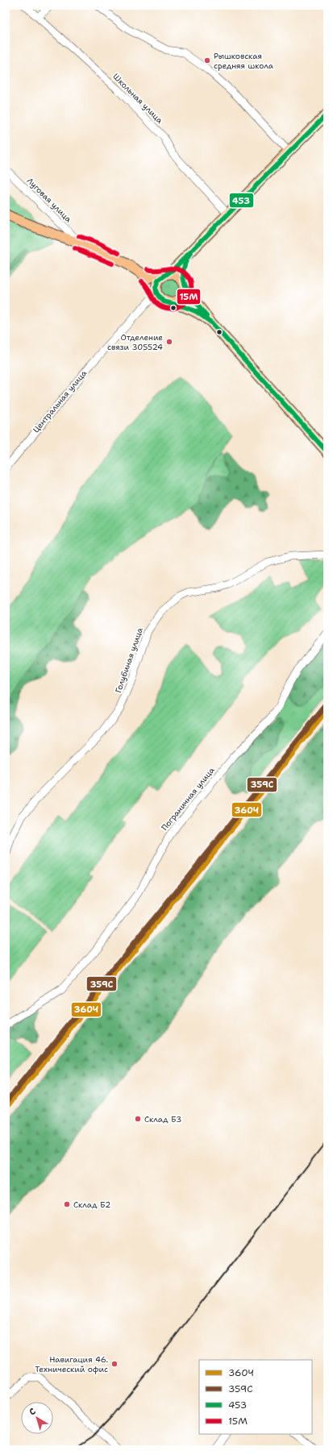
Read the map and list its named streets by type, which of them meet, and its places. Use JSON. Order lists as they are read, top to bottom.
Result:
{
  "streets": {
    "street": [
      "Школьная улица",
      "Луговая улица",
      "Центральная улица",
      "Голубиная улица",
      "Пограничная улица"
    ]
  },
  "places": [
    "Рышковская средняя школа",
    "Отделение связи 305524",
    "Склад Б3",
    "Склад Б2",
    "Навигация 46. Технический офис"
  ],
  "lines": [
    "transit line 453",
    "transit line 15М",
    "transit line 359С",
    "transit line 360Ч"
  ],
  "legend": [
    "360Ч",
    "359С",
    "453",
    "15М"
  ],
  "north": "top left"
}
